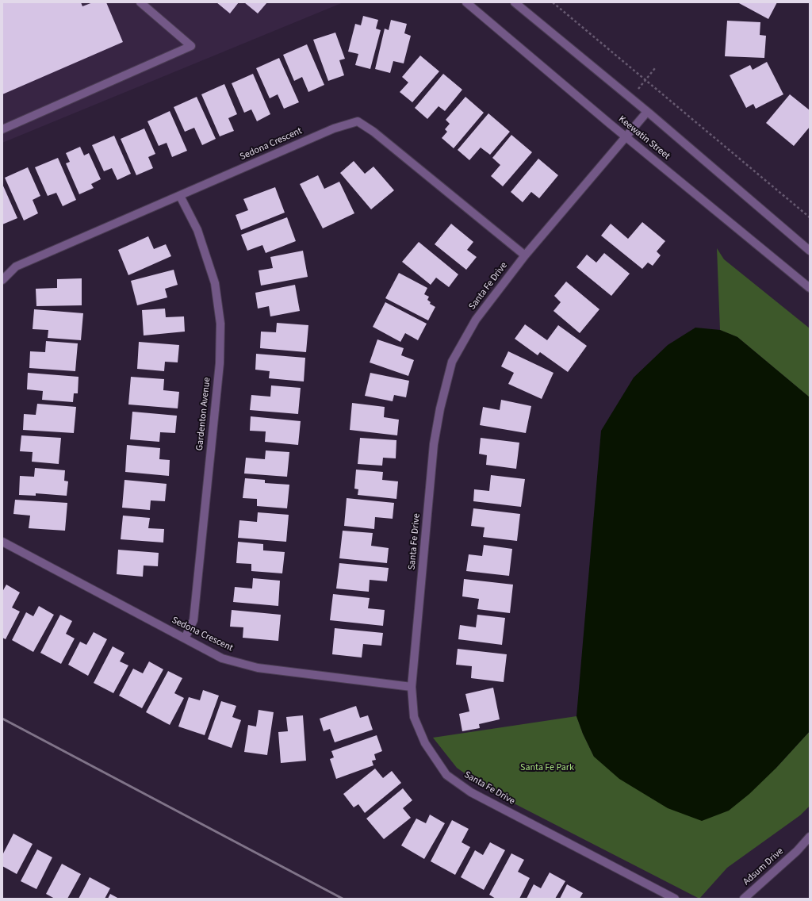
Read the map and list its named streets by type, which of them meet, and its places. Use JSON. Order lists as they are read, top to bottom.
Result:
{
  "streets": {
    "street": [
      "Keewatin Street",
      "Sedona Crescent",
      "Santa Fe Drive",
      "Gardenton Avenue",
      "Adsum Drive"
    ]
  },
  "crossings": [
    ["Keewatin Street", "Santa Fe Drive"],
    ["Sedona Crescent", "Santa Fe Drive"],
    ["Sedona Crescent", "Gardenton Avenue"]
  ],
  "parks": ["Santa Fe Park"]
}
